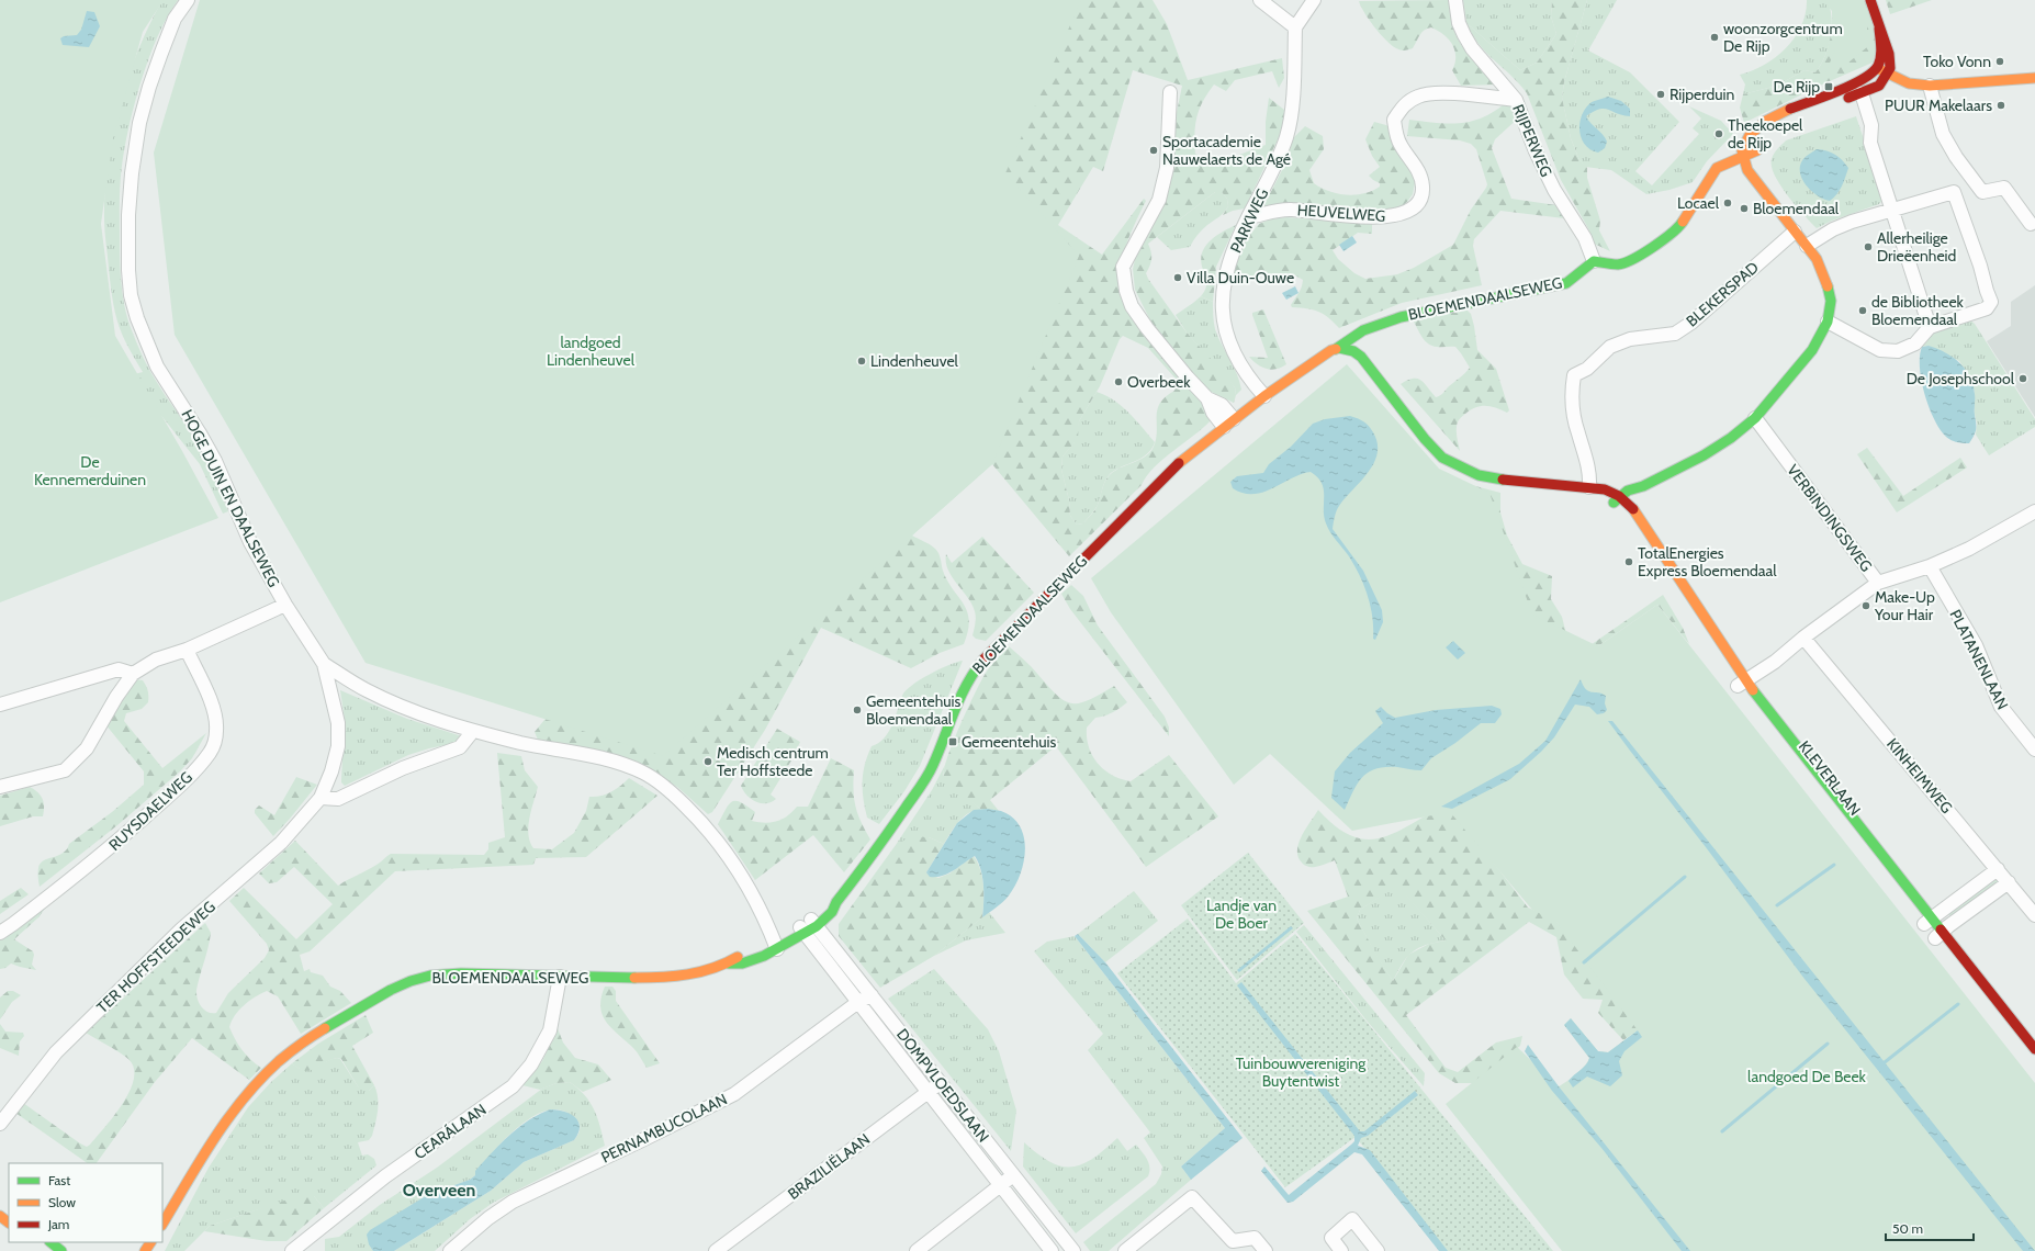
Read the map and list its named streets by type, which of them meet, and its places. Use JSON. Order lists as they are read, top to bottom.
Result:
{
  "streets": {
    "street": [
      "RIJPERWEG",
      "HEUVELWEG",
      "PARKWEG",
      "BLEKERSPAD",
      "BLOEMENDAALSEWEG",
      "HOGE DUIN EN DAALSEWEG",
      "VERBINDINGSWEG",
      "PLATANENLAAN",
      "KINHEIMWEG",
      "KLEVERLAAN",
      "RUYSDAELWEG",
      "TER HOFFSTEEDEWEG",
      "DOMPVLOEDSLAAN",
      "PERNAMBUCOLAAN",
      "CEARÁLAAN",
      "BRAZILIËLAAN"
    ]
  },
  "crossings": [
    ["RIJPERWEG", "HEUVELWEG"],
    ["RIJPERWEG", "BLOEMENDAALSEWEG"],
    ["HEUVELWEG", "PARKWEG"],
    ["PARKWEG", "BLOEMENDAALSEWEG"],
    ["BLOEMENDAALSEWEG", "TER HOFFSTEEDEWEG"],
    ["BLOEMENDAALSEWEG", "DOMPVLOEDSLAAN"],
    ["BLOEMENDAALSEWEG", "CEARÁLAAN"],
    ["HOGE DUIN EN DAALSEWEG", "TER HOFFSTEEDEWEG"],
    ["VERBINDINGSWEG", "KINHEIMWEG"],
    ["VERBINDINGSWEG", "KLEVERLAAN"],
    ["DOMPVLOEDSLAAN", "PERNAMBUCOLAAN"],
    ["DOMPVLOEDSLAAN", "BRAZILIËLAAN"]
  ],
  "districts": ["Overveen"],
  "parks": [
    "landgoed Lindenheuvel",
    "De Kennemerduinen",
    "Landje van De Boer",
    "Tuinbouwvereniging Buytentwist",
    "landgoed De Beek"
  ],
  "places": {
    "other": [
      "woonzorgcentrum De Rijp",
      "Toko Vonn",
      "Rijperduin",
      "PUUR Makelaars",
      "Theekoepel de Rijp",
      "Sportacademie Nauwelaerts de Agé",
      "Locael",
      "Bloemendaal",
      "Allerheilige Drieëenheid",
      "Villa Duin-Ouwe",
      "de Bibliotheek Bloemendaal",
      "Lindenheuvel",
      "De Josephschool",
      "Overbeek",
      "TotalEnergies Express Bloemendaal",
      "Make-Up Your Hair",
      "Gemeentehuis Bloemendaal",
      "Medisch centrum Ter Hoffsteede"
    ],
    "transit": ["De Rijp", "Gemeentehuis"]
  },
  "legend": ["Fast", "Slow", "Jam"],
  "scale_bar": "50 m"
}
